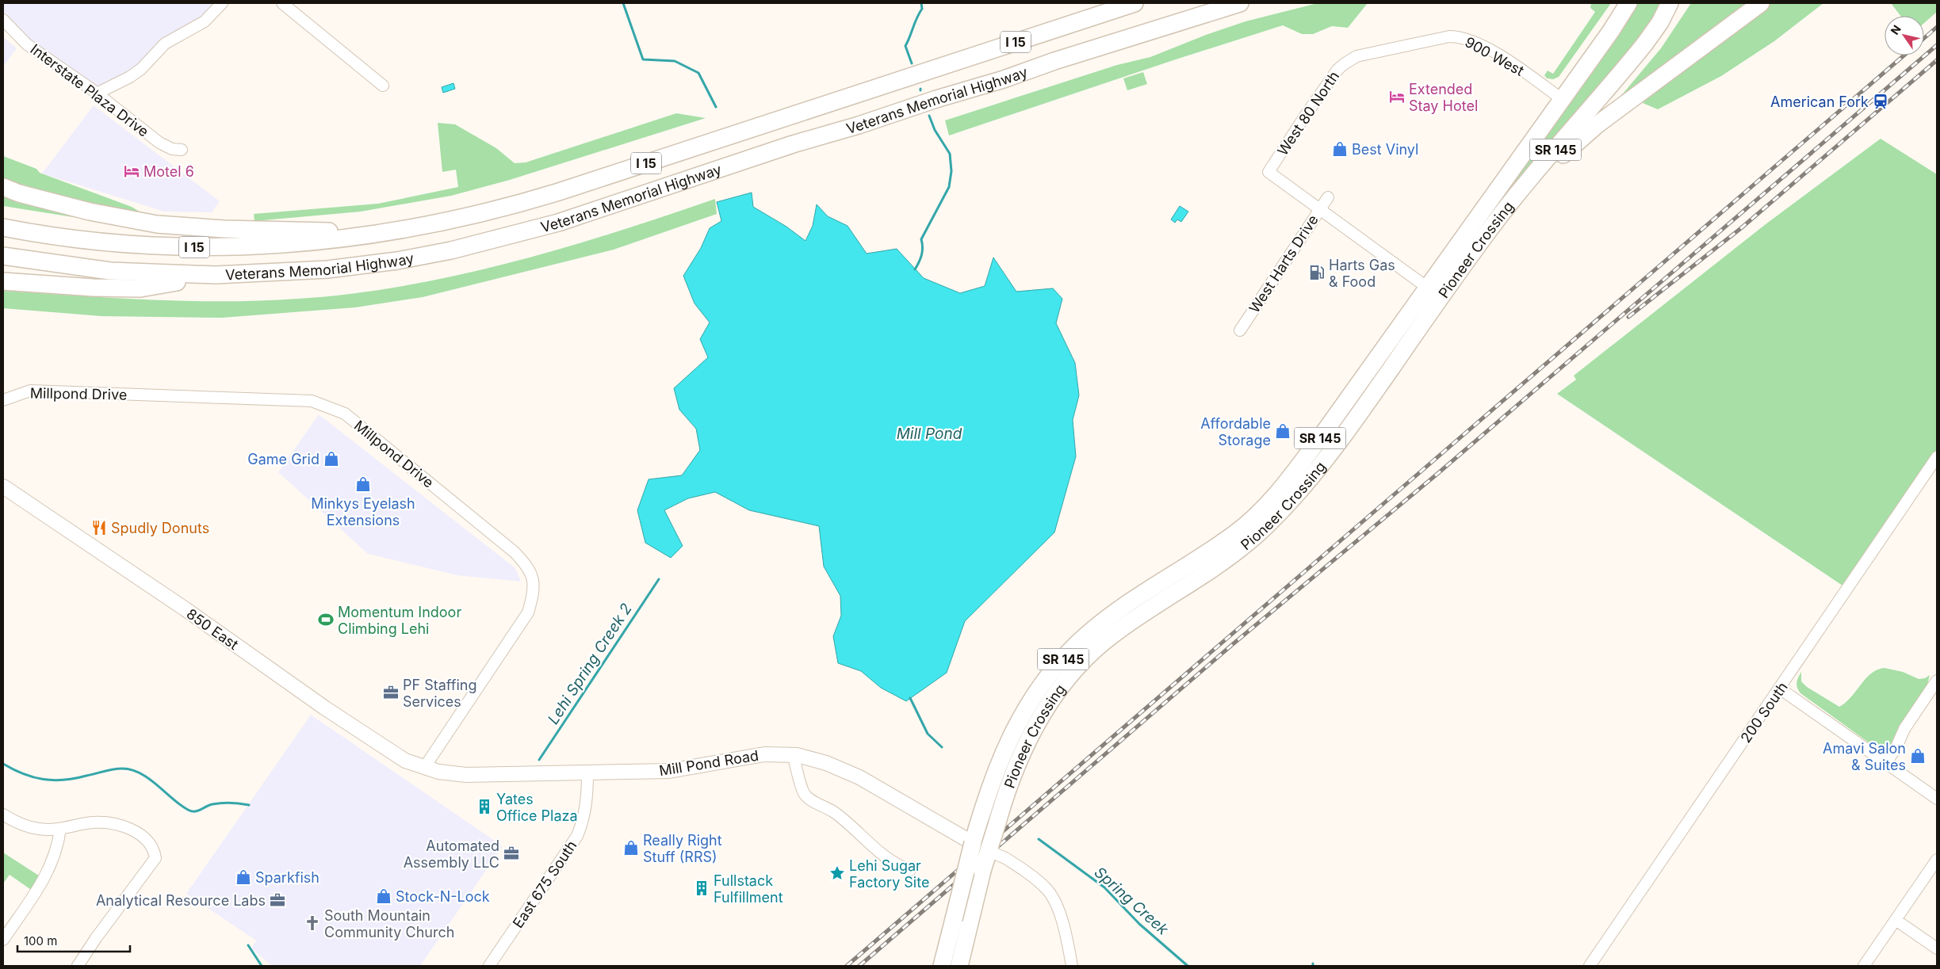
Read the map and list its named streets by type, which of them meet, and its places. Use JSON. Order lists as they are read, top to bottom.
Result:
{
  "streets": {
    "highway": [
      "I 15",
      "Veterans Memorial Highway",
      "SR 145",
      "Pioneer Crossing"
    ],
    "main road": ["850 East", "Mill Pond Road"],
    "street": [
      "900 West",
      "Interstate Plaza Drive",
      "West 80 North",
      "West Harts Drive",
      "Millpond Drive",
      "200 South",
      "East 675 South"
    ]
  },
  "crossings": [
    ["900 West", "West 80 North"],
    ["900 West", "Pioneer Crossing"],
    ["West 80 North", "West Harts Drive"],
    ["Pioneer Crossing", "Mill Pond Road"],
    ["Millpond Drive", "850 East"],
    ["Millpond Drive", "Mill Pond Road"],
    ["850 East", "Mill Pond Road"],
    ["Mill Pond Road", "East 675 South"]
  ],
  "water": ["Mill Pond", "Lehi Spring Creek 2", "Spring Creek"],
  "places": {
    "hotel": ["Extended Stay Hotel", "Motel 6"],
    "station": ["American Fork"],
    "shop": [
      "Best Vinyl",
      "Affordable Storage",
      "Game Grid",
      "Minkys Eyelash Extensions",
      "Amavi Salon & Suites",
      "Really Right Stuff (RRS)",
      "Sparkfish",
      "Stock-N-Lock"
    ],
    "fuel station": ["Harts Gas & Food"],
    "restaurant": ["Spudly Donuts"],
    "sports": ["Momentum Indoor Climbing Lehi"],
    "office": ["PF Staffing Services", "Automated Assembly LLC", "Analytical Resource Labs"],
    "building": ["Yates Office Plaza", "Fullstack Fulfillment"],
    "place": ["Lehi Sugar Factory Site"],
    "church": ["South Mountain Community Church"]
  },
  "scale_bar": "100 m",
  "north": "top left"
}
